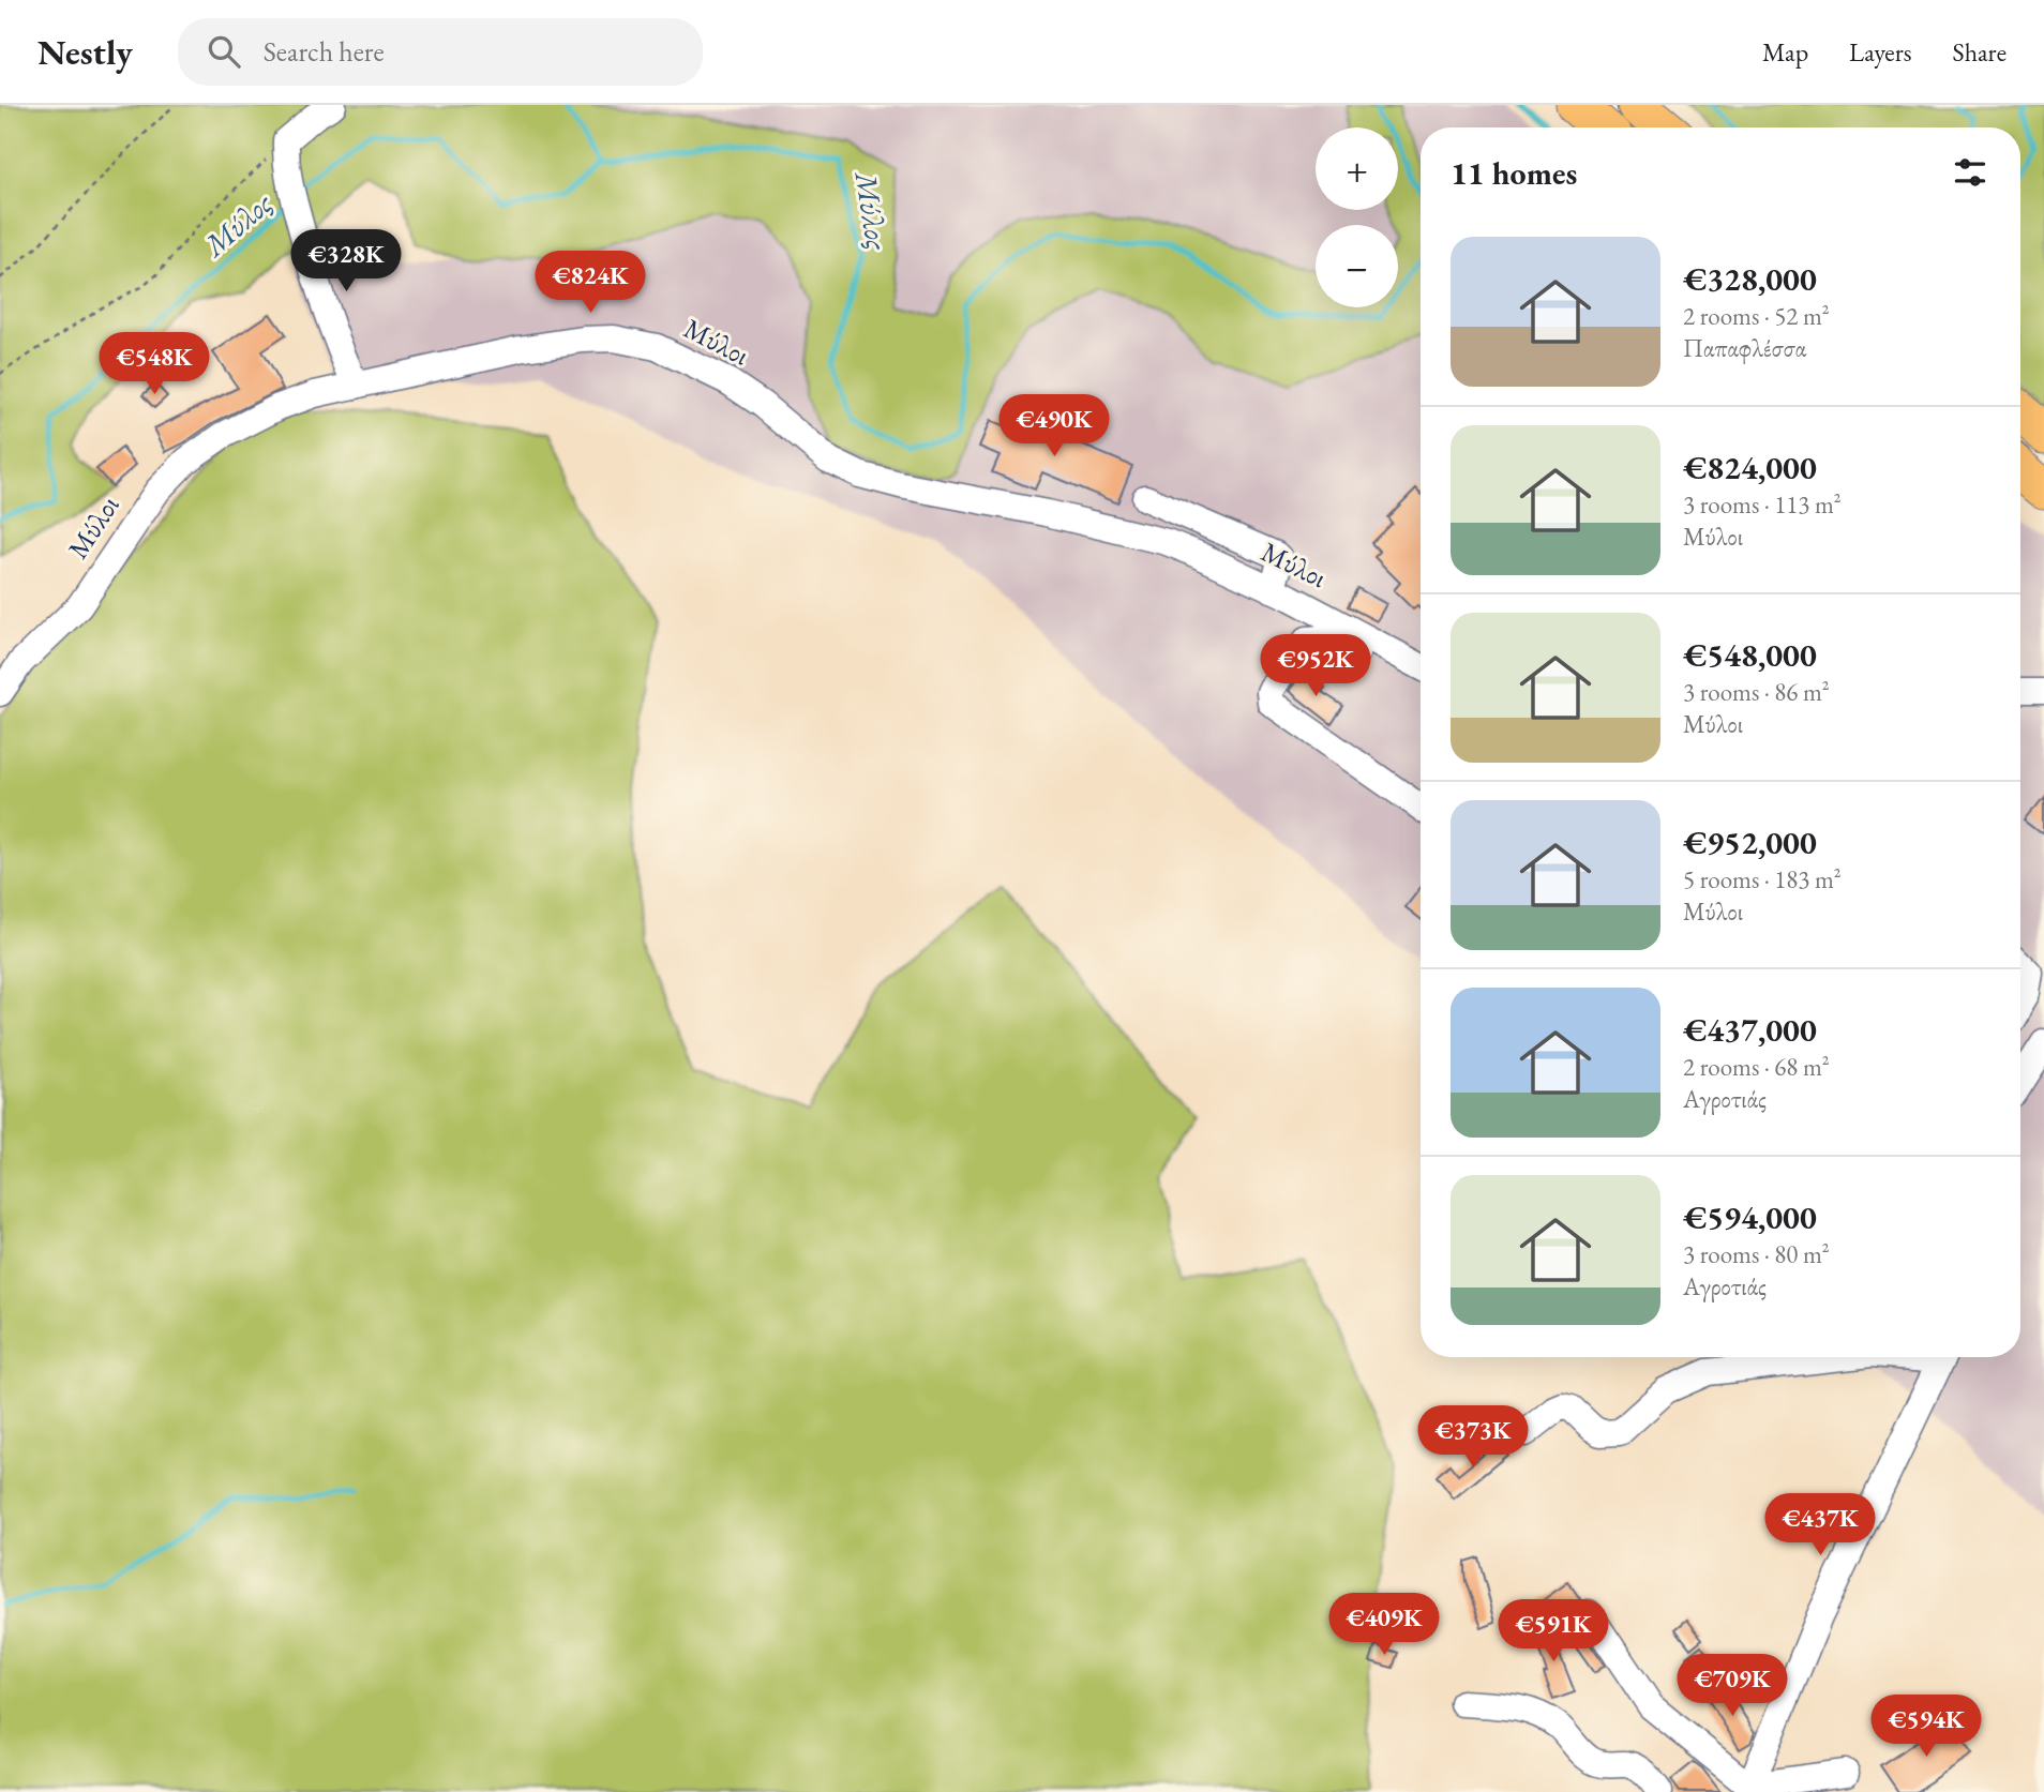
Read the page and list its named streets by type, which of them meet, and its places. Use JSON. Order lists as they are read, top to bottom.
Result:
{
  "streets": {
    "street": ["Μύλοι"]
  },
  "water": ["Μύλος"],
  "page": {
    "header": "Nestly",
    "search": "Search here",
    "nav": ["Map", "Layers", "Share"],
    "map_buttons": ["+", "−"],
    "heading": "11 homes",
    "list": [
      {
        "name": "€328,000",
        "note": "2 rooms · 52 m² · Παπαφλέσσα"
      },
      {
        "name": "€824,000",
        "note": "3 rooms · 113 m² · Μύλοι"
      },
      {
        "name": "€548,000",
        "note": "3 rooms · 86 m² · Μύλοι"
      },
      {
        "name": "€952,000",
        "note": "5 rooms · 183 m² · Μύλοι"
      },
      {
        "name": "€437,000",
        "note": "2 rooms · 68 m² · Αγροτιάς"
      },
      {
        "name": "€594,000",
        "note": "3 rooms · 80 m² · Αγροτιάς"
      }
    ],
    "price": [
      "€328K",
      "€824K",
      "€548K",
      "€490K",
      "€952K",
      "€373K",
      "€437K",
      "€409K",
      "€591K",
      "€709K",
      "€594K"
    ]
  }
}
